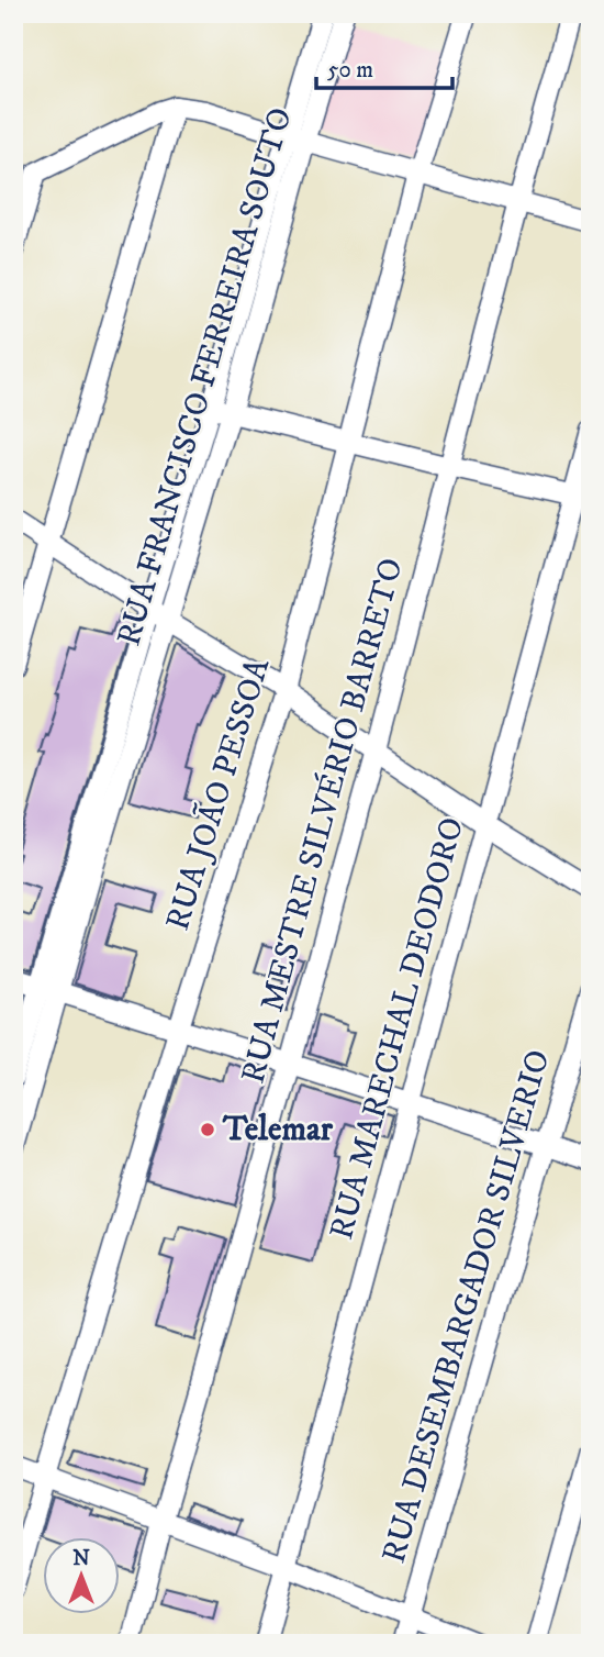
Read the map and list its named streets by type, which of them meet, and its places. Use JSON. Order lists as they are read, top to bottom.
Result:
{
  "streets": {
    "street": [
      "RUA FRANCISCO FERREIRA SOUTO",
      "RUA JOÃO PESSOA",
      "RUA MESTRE SILVÉRIO BARRETO",
      "RUA MARECHAL DEODORO",
      "RUA DESEMBARGADOR SILVERIO"
    ]
  },
  "places": ["Telemar"],
  "scale_bar": "50 m",
  "north": "top"
}
